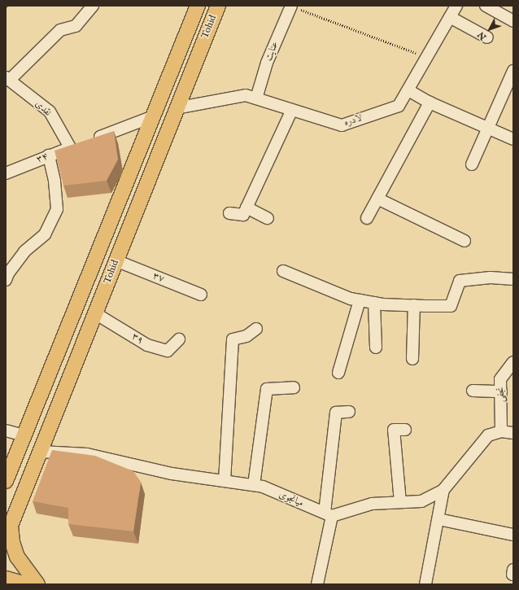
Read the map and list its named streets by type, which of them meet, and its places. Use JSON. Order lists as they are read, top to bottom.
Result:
{
  "streets": {
    "main road": ["Tohid"],
    "street": [
      "عنایت",
      "نقدی",
      "لادره",
      "۳۴",
      "۳۷",
      "۳۹",
      "نجفی",
      "میانجوی"
    ]
  },
  "crossings": [
    ["Tohid", "لادره"],
    ["Tohid", "۳۴"],
    ["Tohid", "۳۷"],
    ["Tohid", "۳۹"],
    ["Tohid", "میانجوی"],
    ["عنایت", "لادره"],
    ["نقدی", "۳۴"]
  ],
  "north": "bottom left"
}
